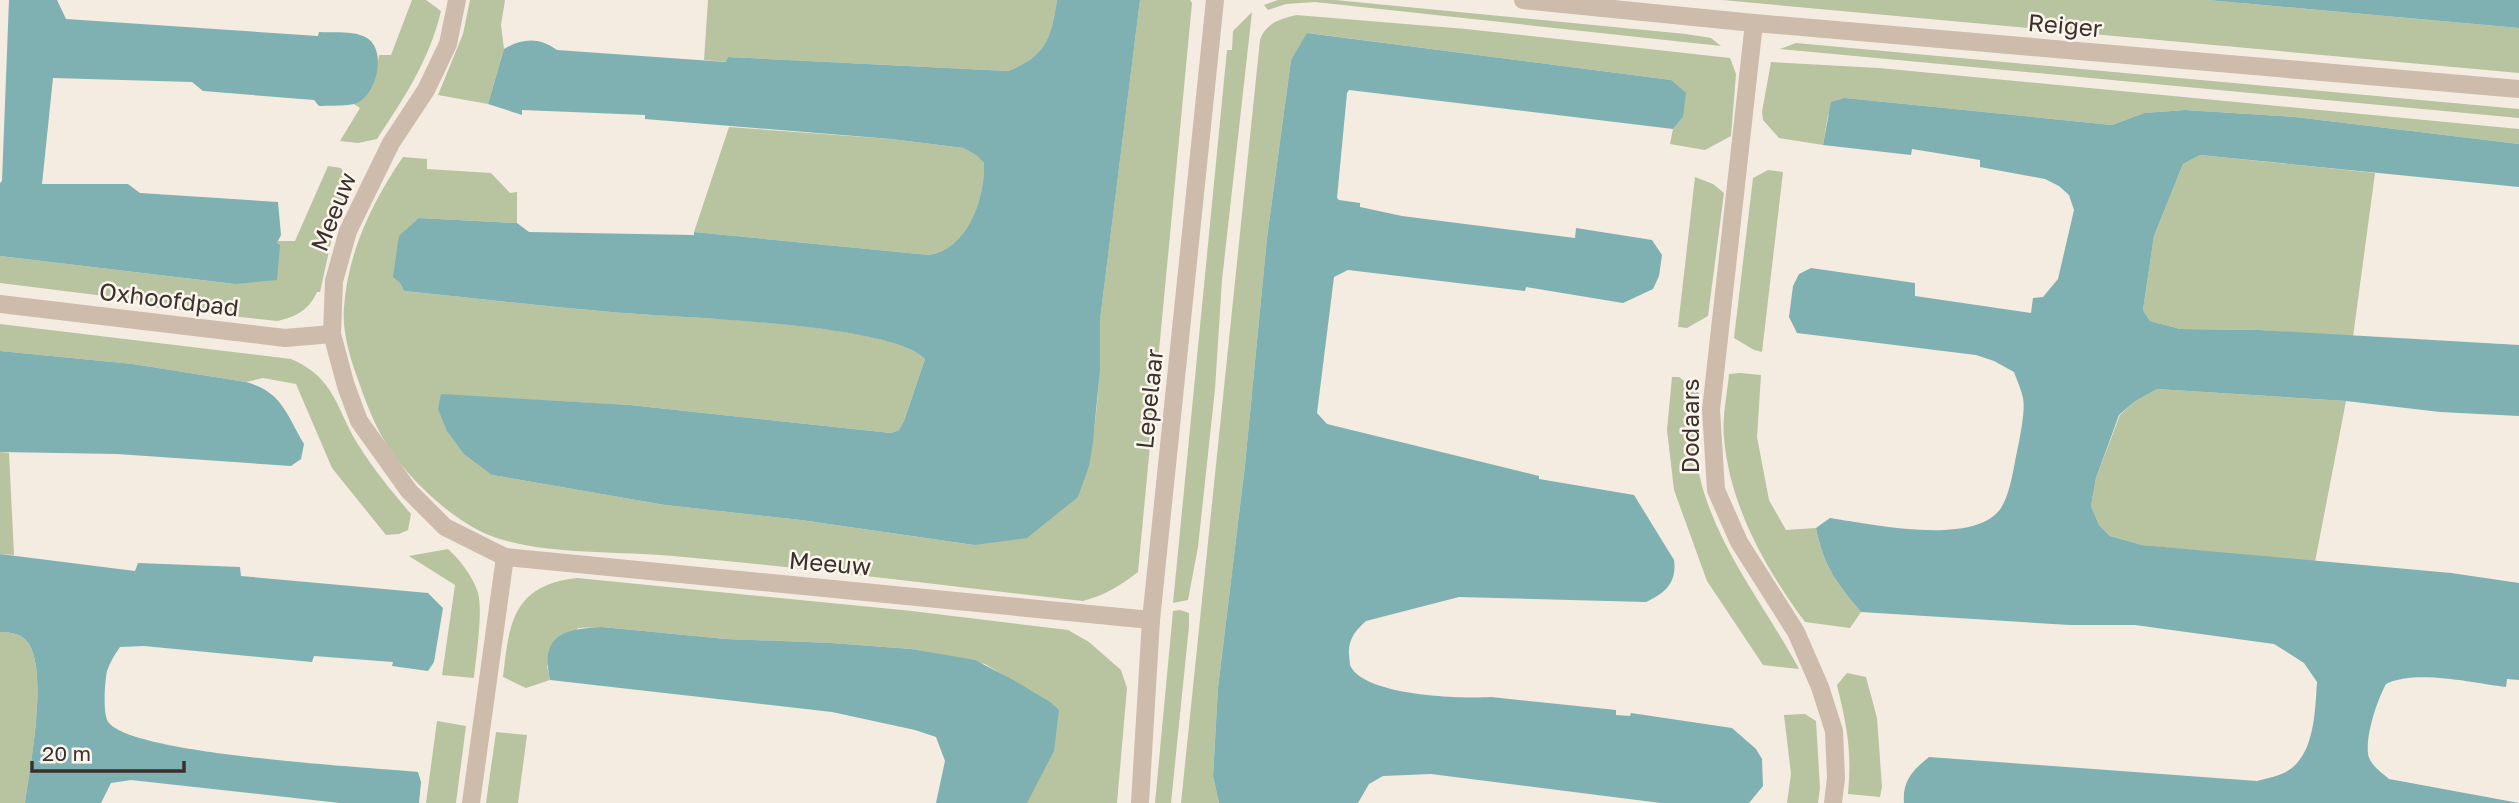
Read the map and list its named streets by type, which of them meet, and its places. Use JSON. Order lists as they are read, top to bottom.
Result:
{
  "streets": {
    "street": [
      "Reiger",
      "Meeuw",
      "Oxhoofdpad",
      "Lepelaar",
      "Dodaars"
    ]
  },
  "crossings": [
    ["Reiger", "Dodaars"],
    ["Meeuw", "Oxhoofdpad"],
    ["Meeuw", "Lepelaar"]
  ],
  "scale_bar": "20 m"
}
